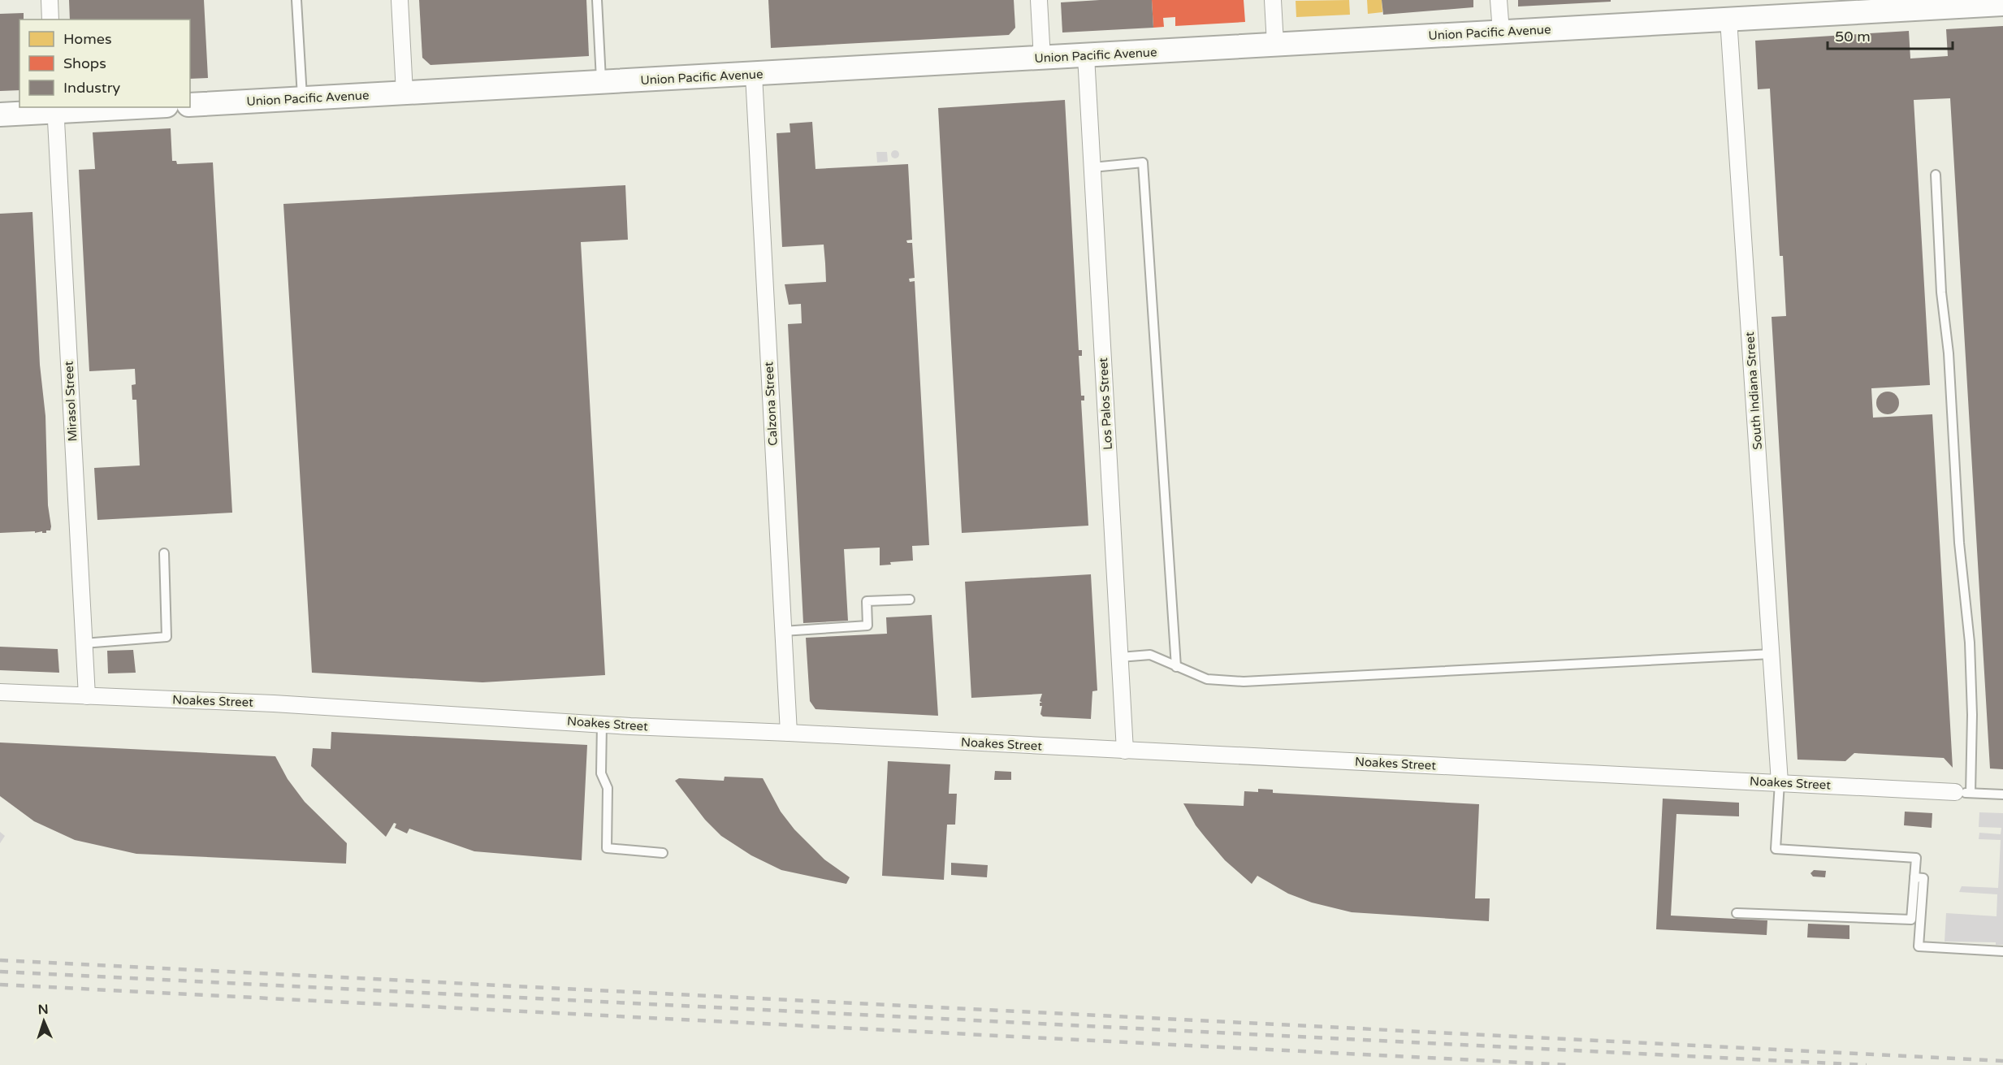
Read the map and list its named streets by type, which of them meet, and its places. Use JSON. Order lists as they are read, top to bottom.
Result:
{
  "streets": {
    "street": [
      "Union Pacific Avenue",
      "South Indiana Street",
      "Mirasol Street",
      "Calzona Street",
      "Los Palos Street",
      "Noakes Street"
    ]
  },
  "crossings": [
    ["Union Pacific Avenue", "South Indiana Street"],
    ["Union Pacific Avenue", "Calzona Street"],
    ["Union Pacific Avenue", "Los Palos Street"],
    ["South Indiana Street", "Noakes Street"],
    ["Mirasol Street", "Noakes Street"],
    ["Calzona Street", "Noakes Street"],
    ["Los Palos Street", "Noakes Street"]
  ],
  "legend": ["Homes", "Shops", "Industry"],
  "scale_bar": "50 m",
  "north": "top"
}
